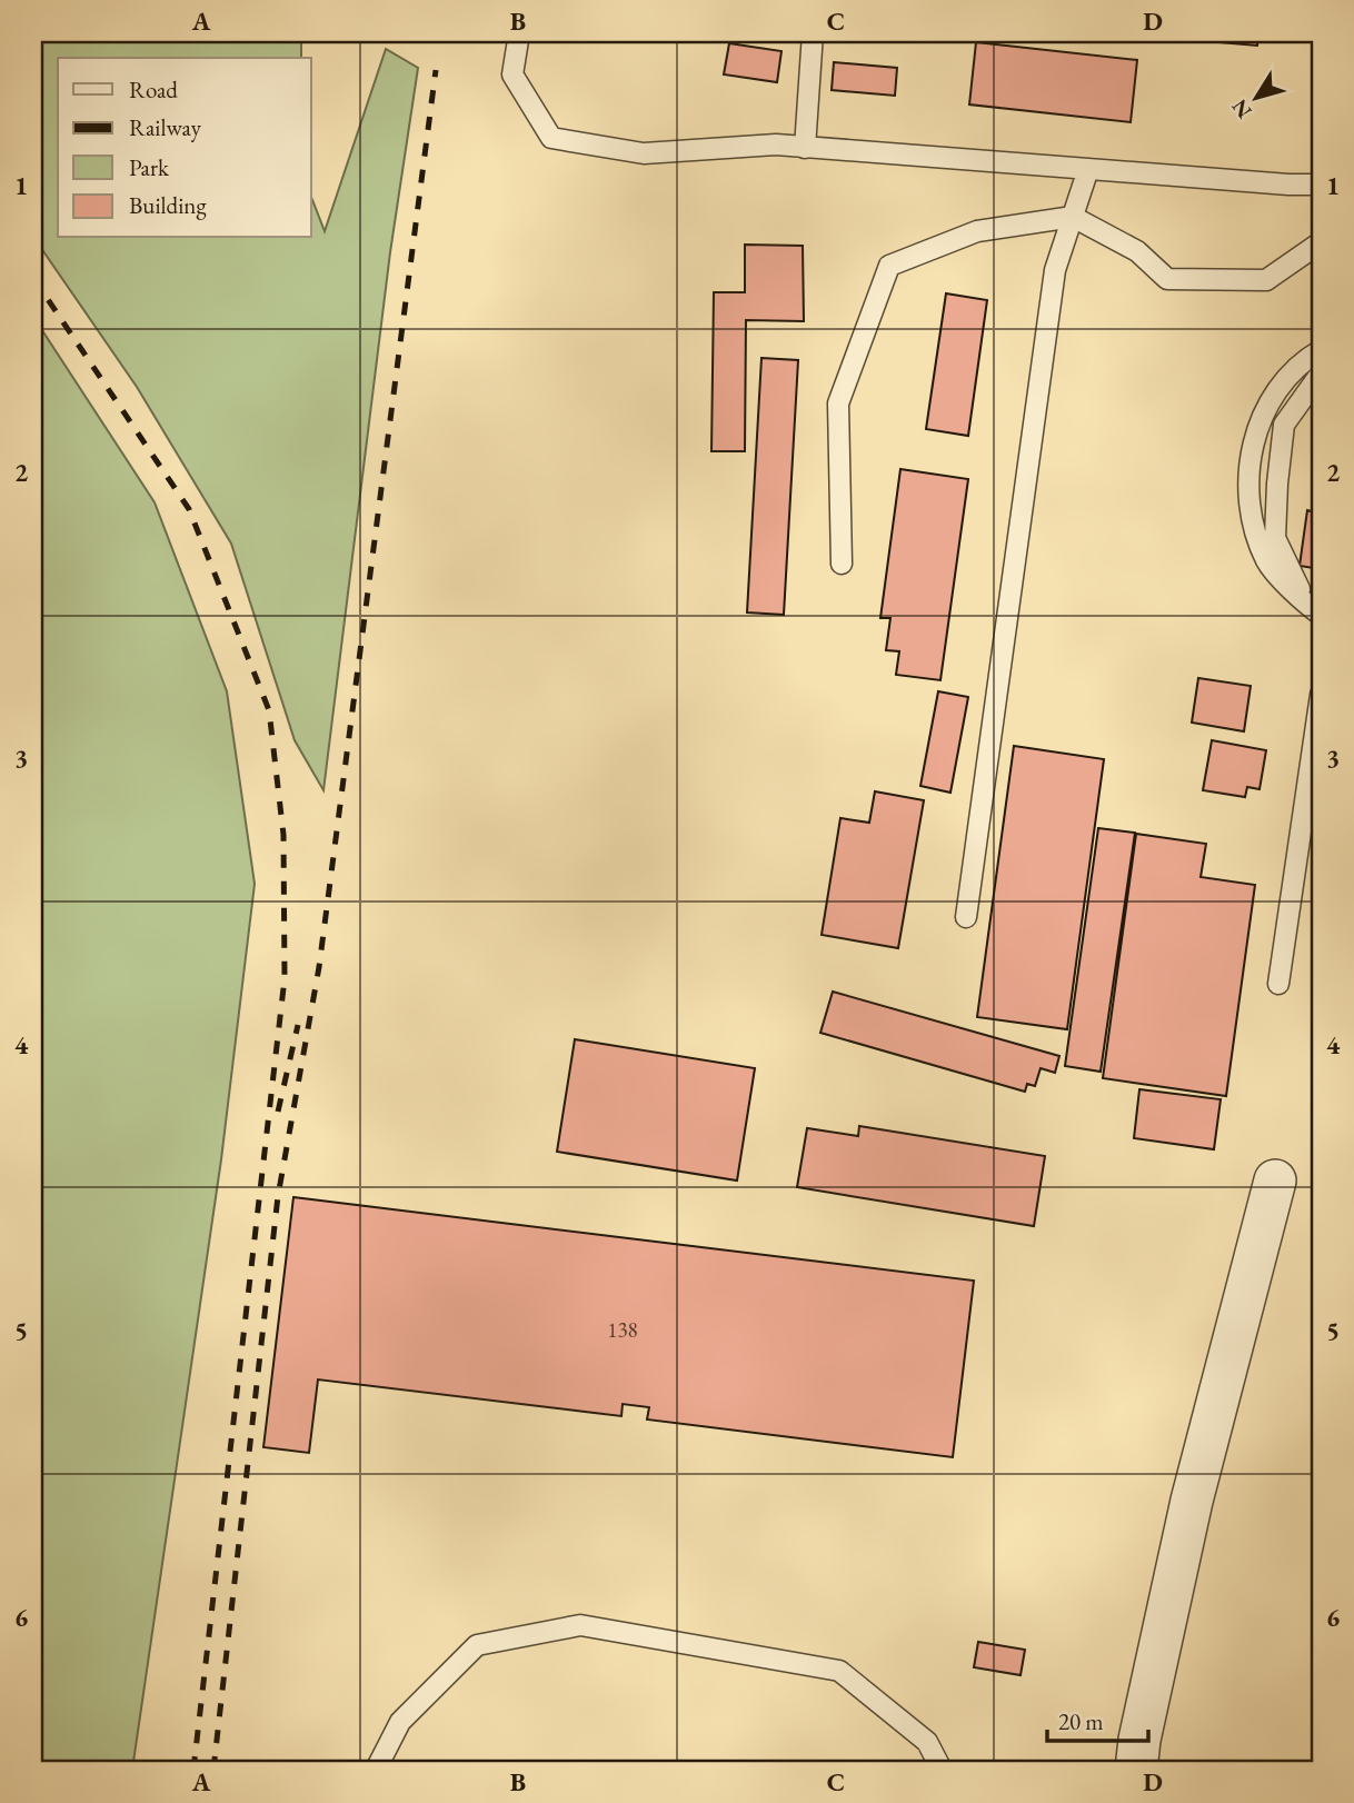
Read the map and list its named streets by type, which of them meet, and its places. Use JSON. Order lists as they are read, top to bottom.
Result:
{
  "house_numbers": ["138"],
  "legend": [
    "Road",
    "Railway",
    "Park",
    "Building"
  ],
  "scale_bar": "20 m",
  "north": "bottom left",
  "grid": {
    "columns": [
      "A",
      "B",
      "C",
      "D"
    ],
    "rows": [
      "1",
      "2",
      "3",
      "4",
      "5",
      "6"
    ]
  }
}
